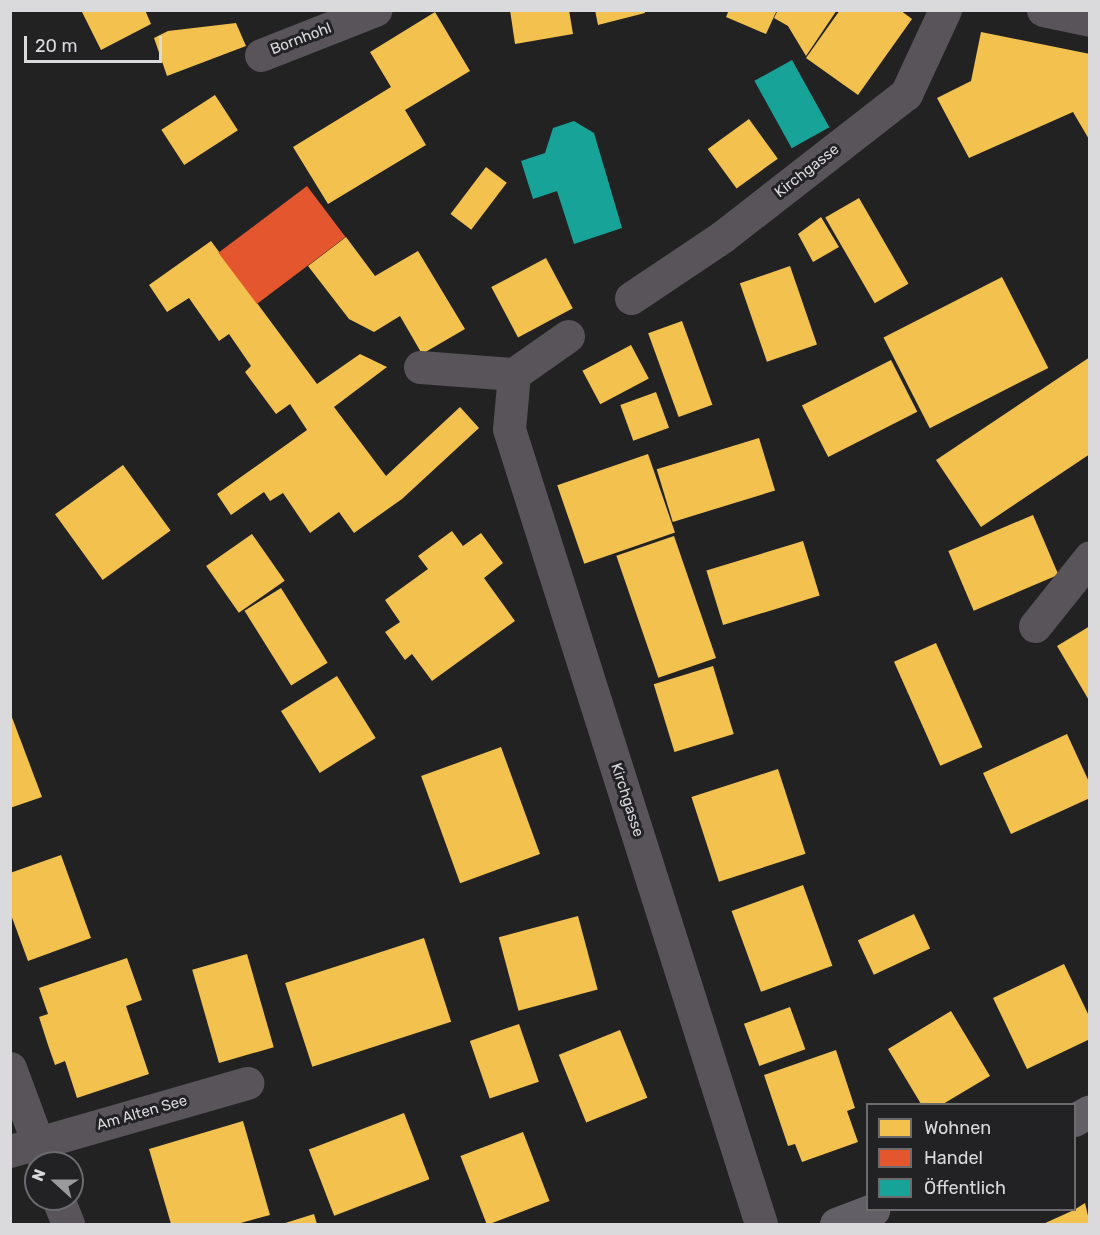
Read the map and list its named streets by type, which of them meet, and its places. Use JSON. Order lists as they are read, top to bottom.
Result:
{
  "streets": {
    "street": ["Bornhohl", "Kirchgasse", "Am Alten See"]
  },
  "legend": ["Wohnen", "Handel", "Öffentlich"],
  "scale_bar": "20 m",
  "north": "left"
}
